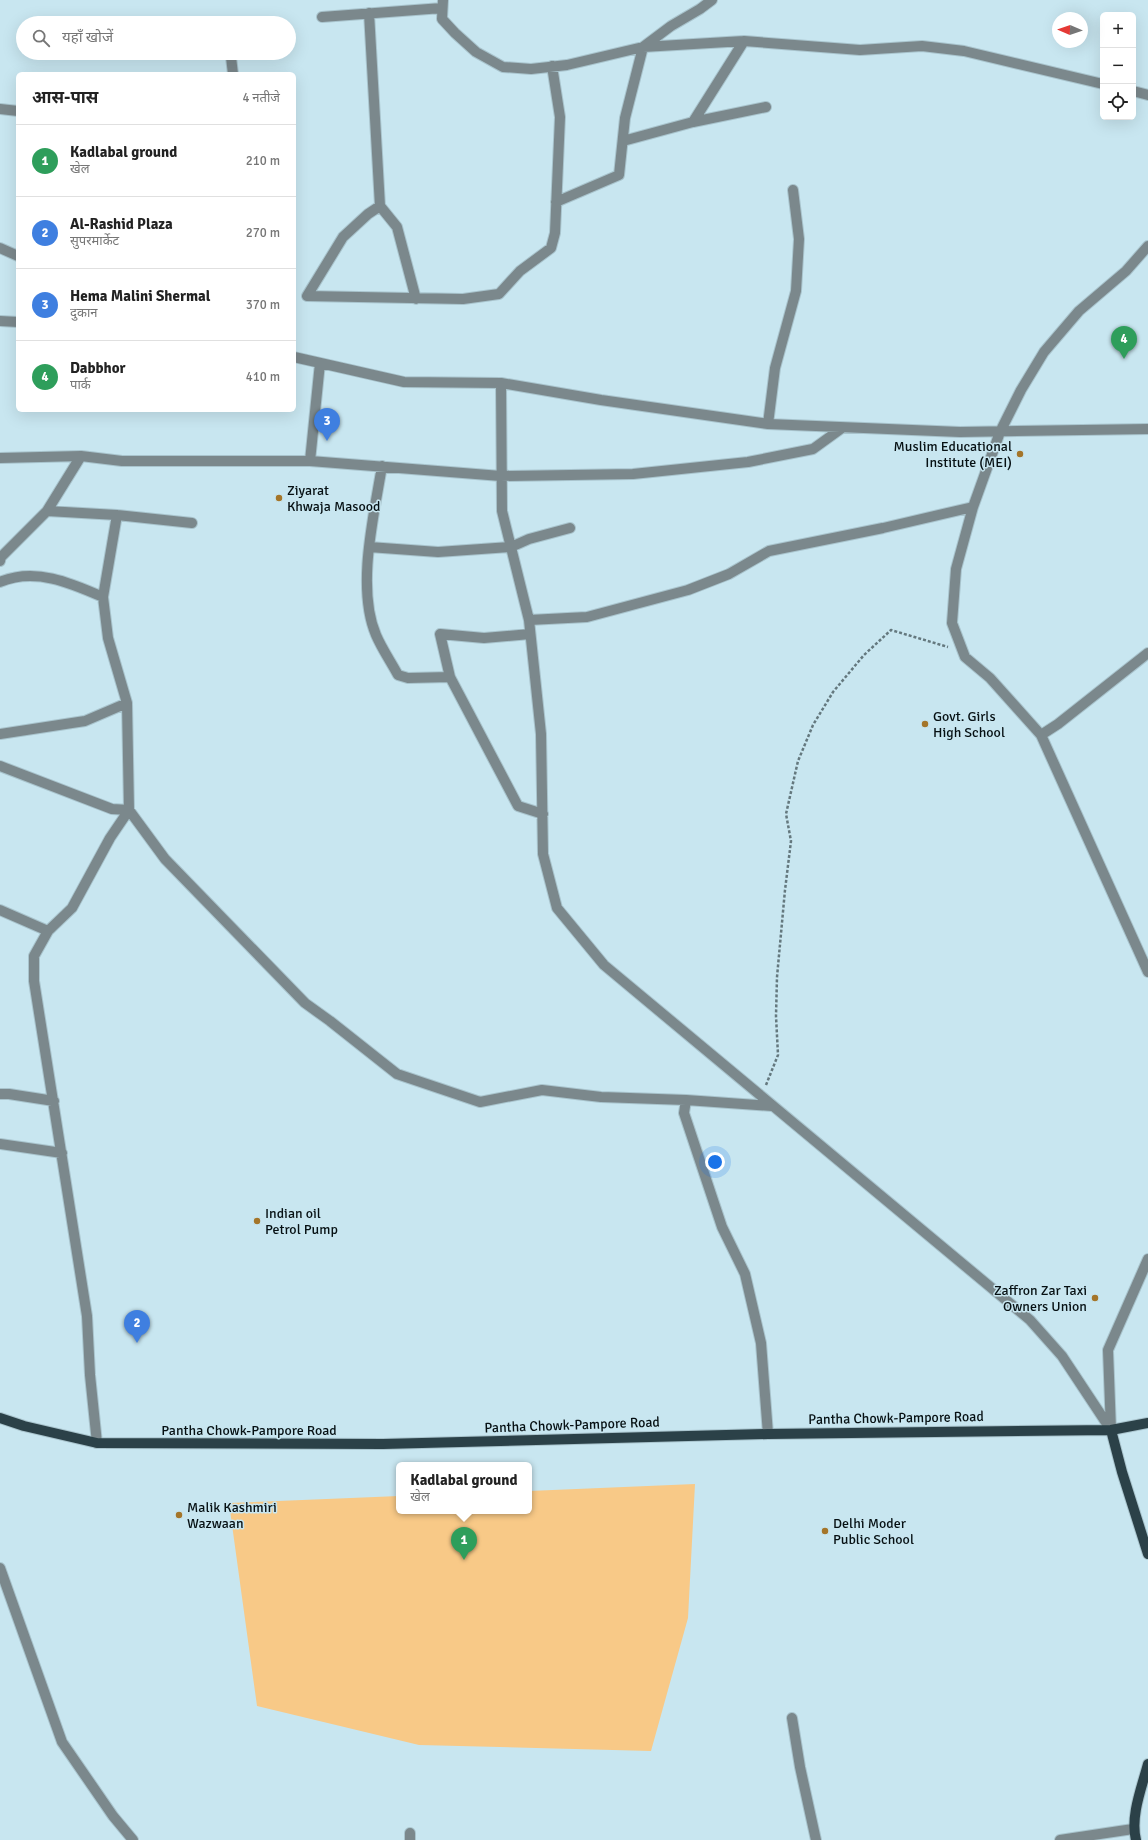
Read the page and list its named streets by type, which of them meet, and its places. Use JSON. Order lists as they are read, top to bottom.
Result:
{
  "streets": {
    "main road": ["Pantha Chowk-Pampore Road"]
  },
  "places": [
    "Muslim Educational Institute (MEI)",
    "Ziyarat Khwaja Masood",
    "Govt. Girls High School",
    "Indian oil Petrol Pump",
    "Zaffron Zar Taxi Owners Union",
    "Malik Kashmiri Wazwaan",
    "Delhi Moder Public School"
  ],
  "north": "left",
  "page": {
    "map_buttons": ["+", "−"],
    "search": "यहाँ खोजें",
    "heading": ["आस-पास", "4 नतीजे"],
    "list": [
      {
        "mark": "1",
        "name": "Kadlabal ground",
        "note": "खेल",
        "value": "210 m"
      },
      {
        "mark": "2",
        "name": "Al-Rashid Plaza",
        "note": "सुपरमार्केट",
        "value": "270 m"
      },
      {
        "mark": "3",
        "name": "Hema Malini Shermal",
        "note": "दुकान",
        "value": "370 m"
      },
      {
        "mark": "4",
        "name": "Dabbhor",
        "note": "पार्क",
        "value": "410 m"
      }
    ],
    "pins": [
      "4",
      "3",
      "2",
      "1"
    ],
    "popup": ["Kadlabal ground", "खेल"]
  }
}
